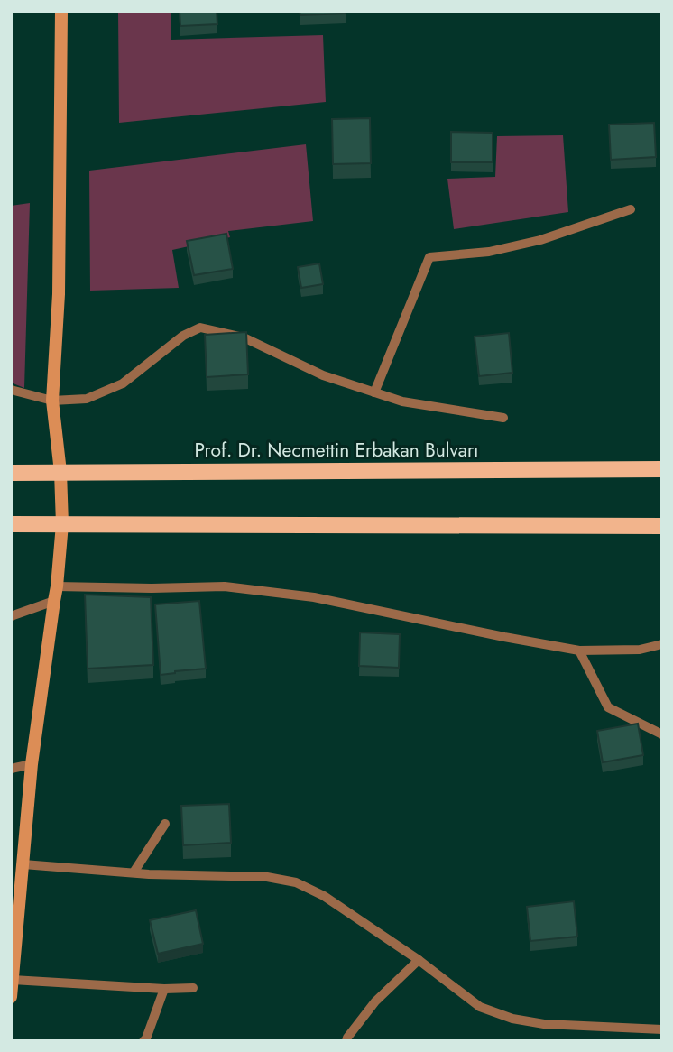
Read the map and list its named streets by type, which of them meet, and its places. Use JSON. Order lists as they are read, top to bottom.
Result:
{
  "streets": {
    "main road": ["Prof. Dr. Necmettin Erbakan Bulvarı"]
  }
}
